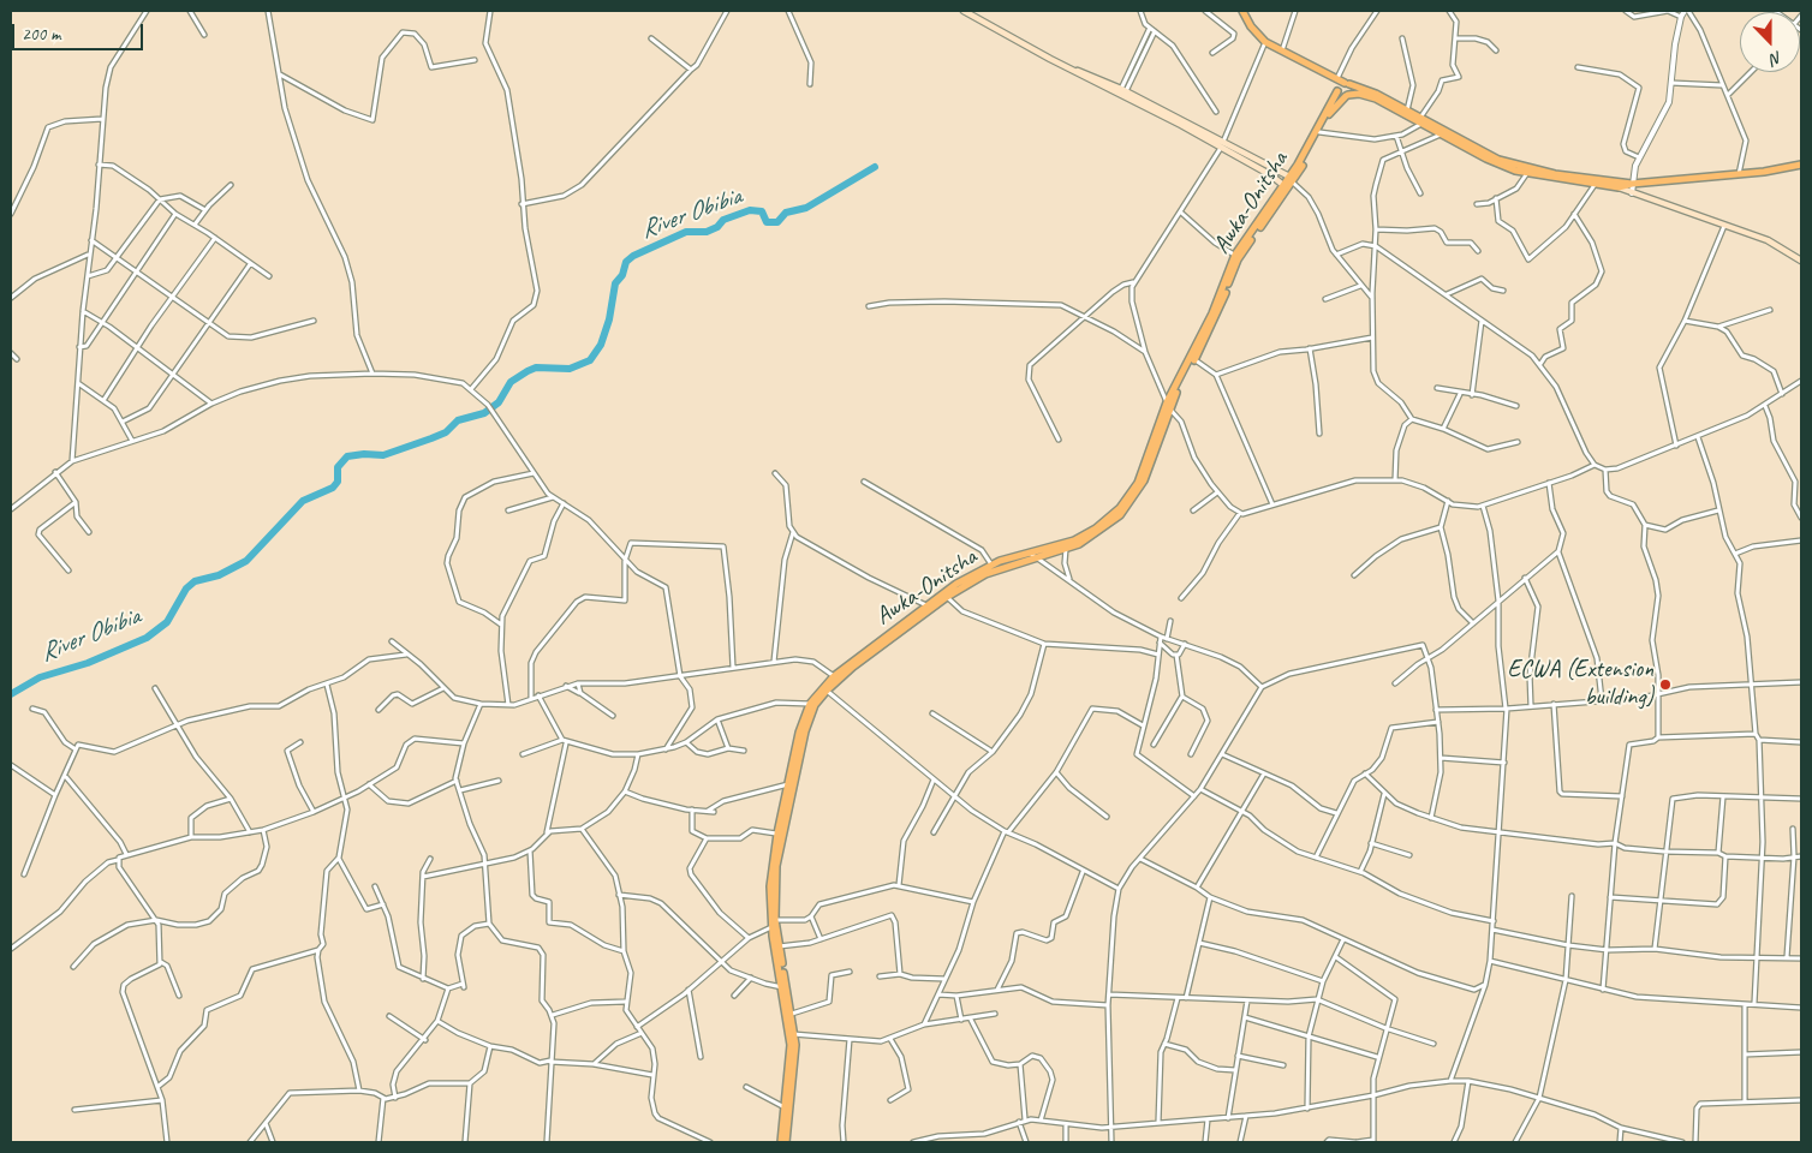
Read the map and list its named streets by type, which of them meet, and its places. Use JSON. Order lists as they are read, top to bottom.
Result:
{
  "streets": {
    "main road": ["Awka-Onitsha"]
  },
  "water": ["River Obibia"],
  "places": ["ECWA (Extension building)"],
  "scale_bar": "200 m",
  "north": "bottom"
}
